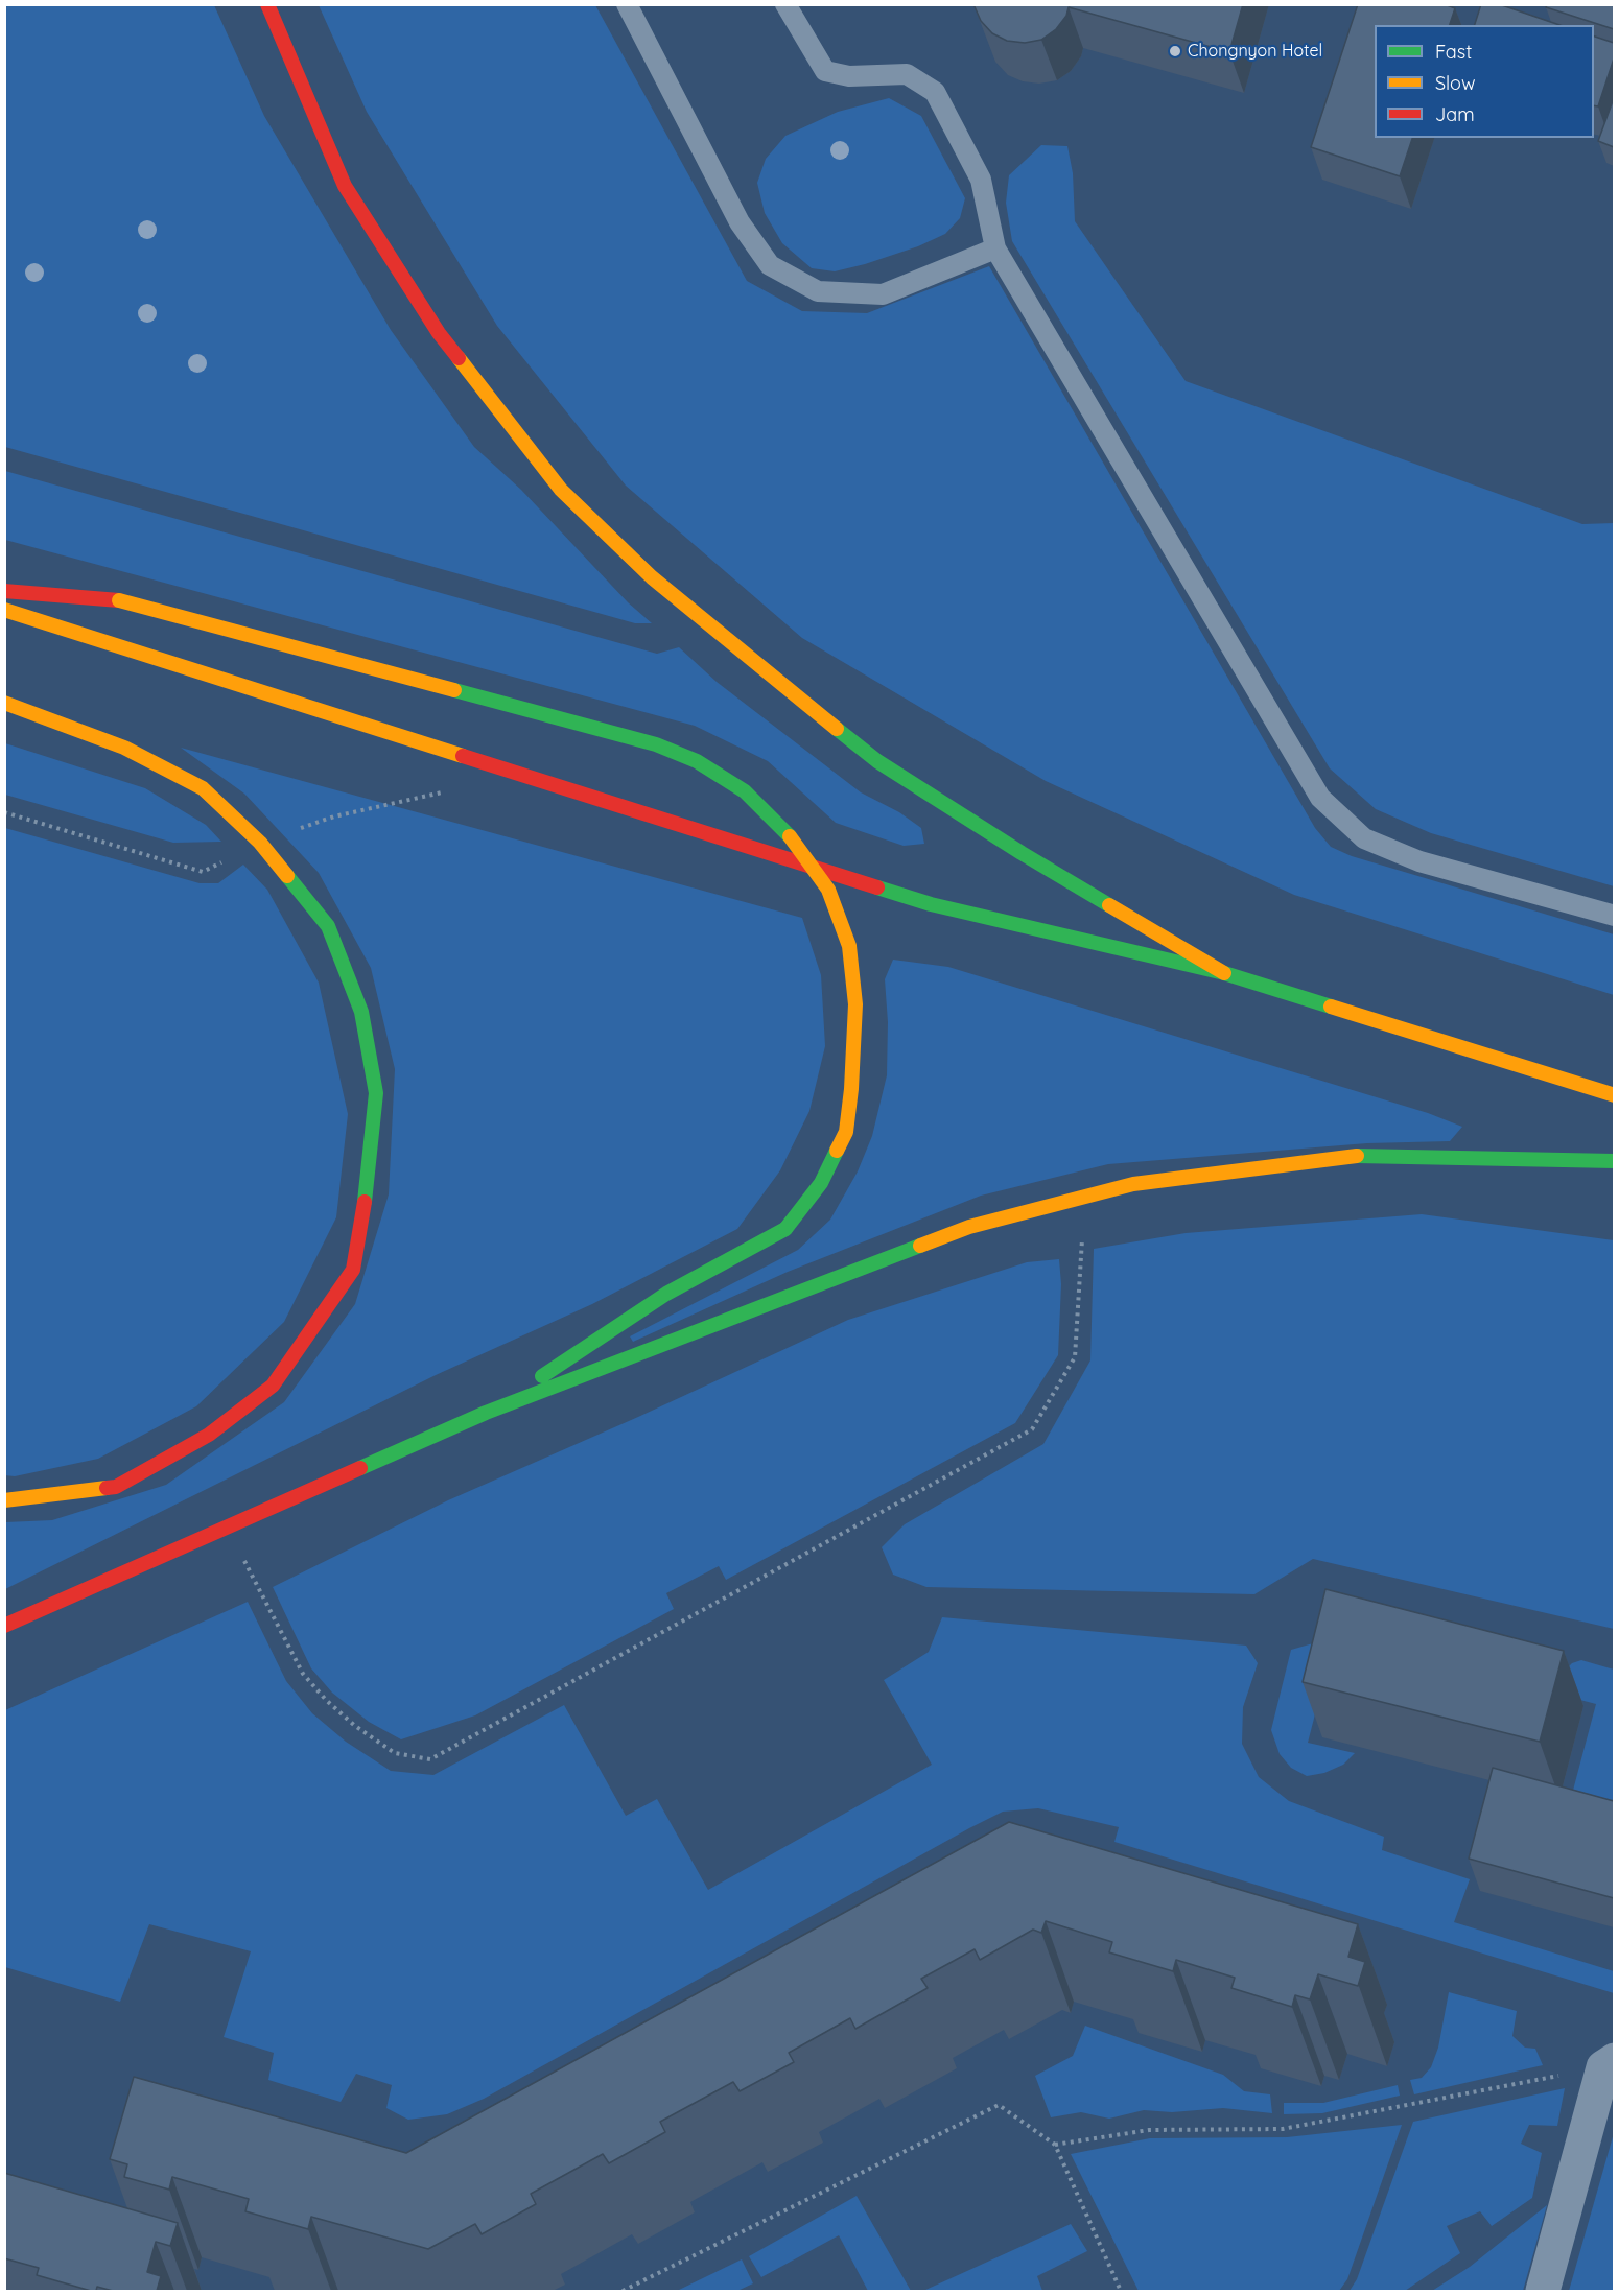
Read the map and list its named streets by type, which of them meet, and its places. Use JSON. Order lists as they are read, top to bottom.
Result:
{
  "places": ["Chongnyon Hotel"],
  "legend": ["Fast", "Slow", "Jam"]
}
